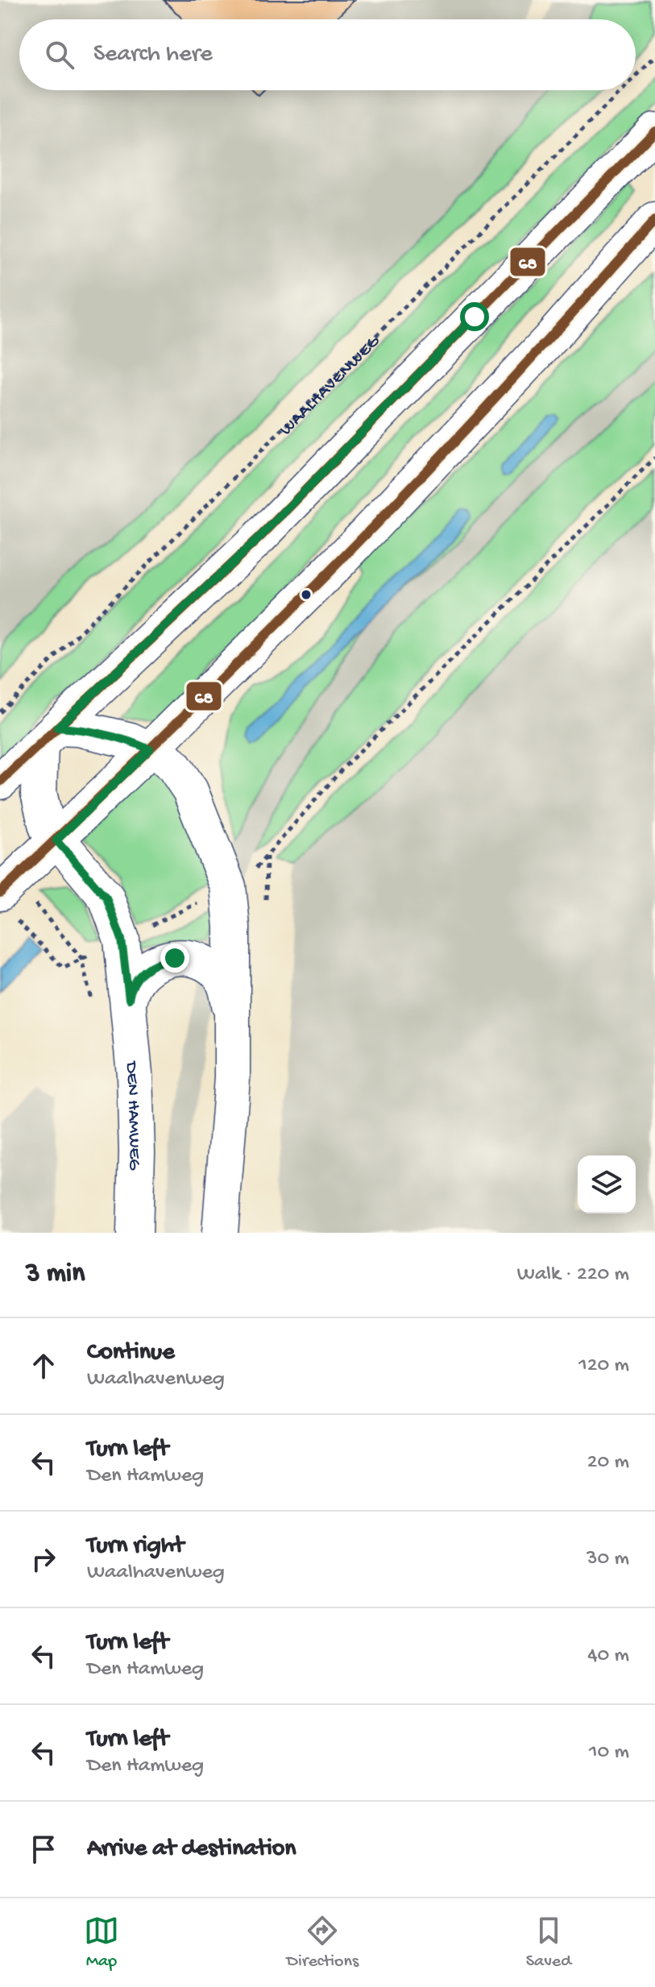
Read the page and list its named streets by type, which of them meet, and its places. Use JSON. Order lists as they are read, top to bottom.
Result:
{
  "streets": {
    "street": ["DEN HAMWEG"],
    "path": ["WAALHAVENWEG"]
  },
  "lines": ["transit line 68"],
  "page": {
    "search": "Search here",
    "heading": ["3 min", "Walk · 220 m"],
    "list": [
      ["Continue", "Waalhavenweg", "120 m"],
      ["Turn left", "Den Hamweg", "20 m"],
      ["Turn right", "Waalhavenweg", "30 m"],
      ["Turn left", "Den Hamweg", "40 m"],
      ["Turn left", "Den Hamweg", "10 m"],
      "Arrive at destination"
    ],
    "nav": ["Map", "Directions", "Saved"]
  }
}
